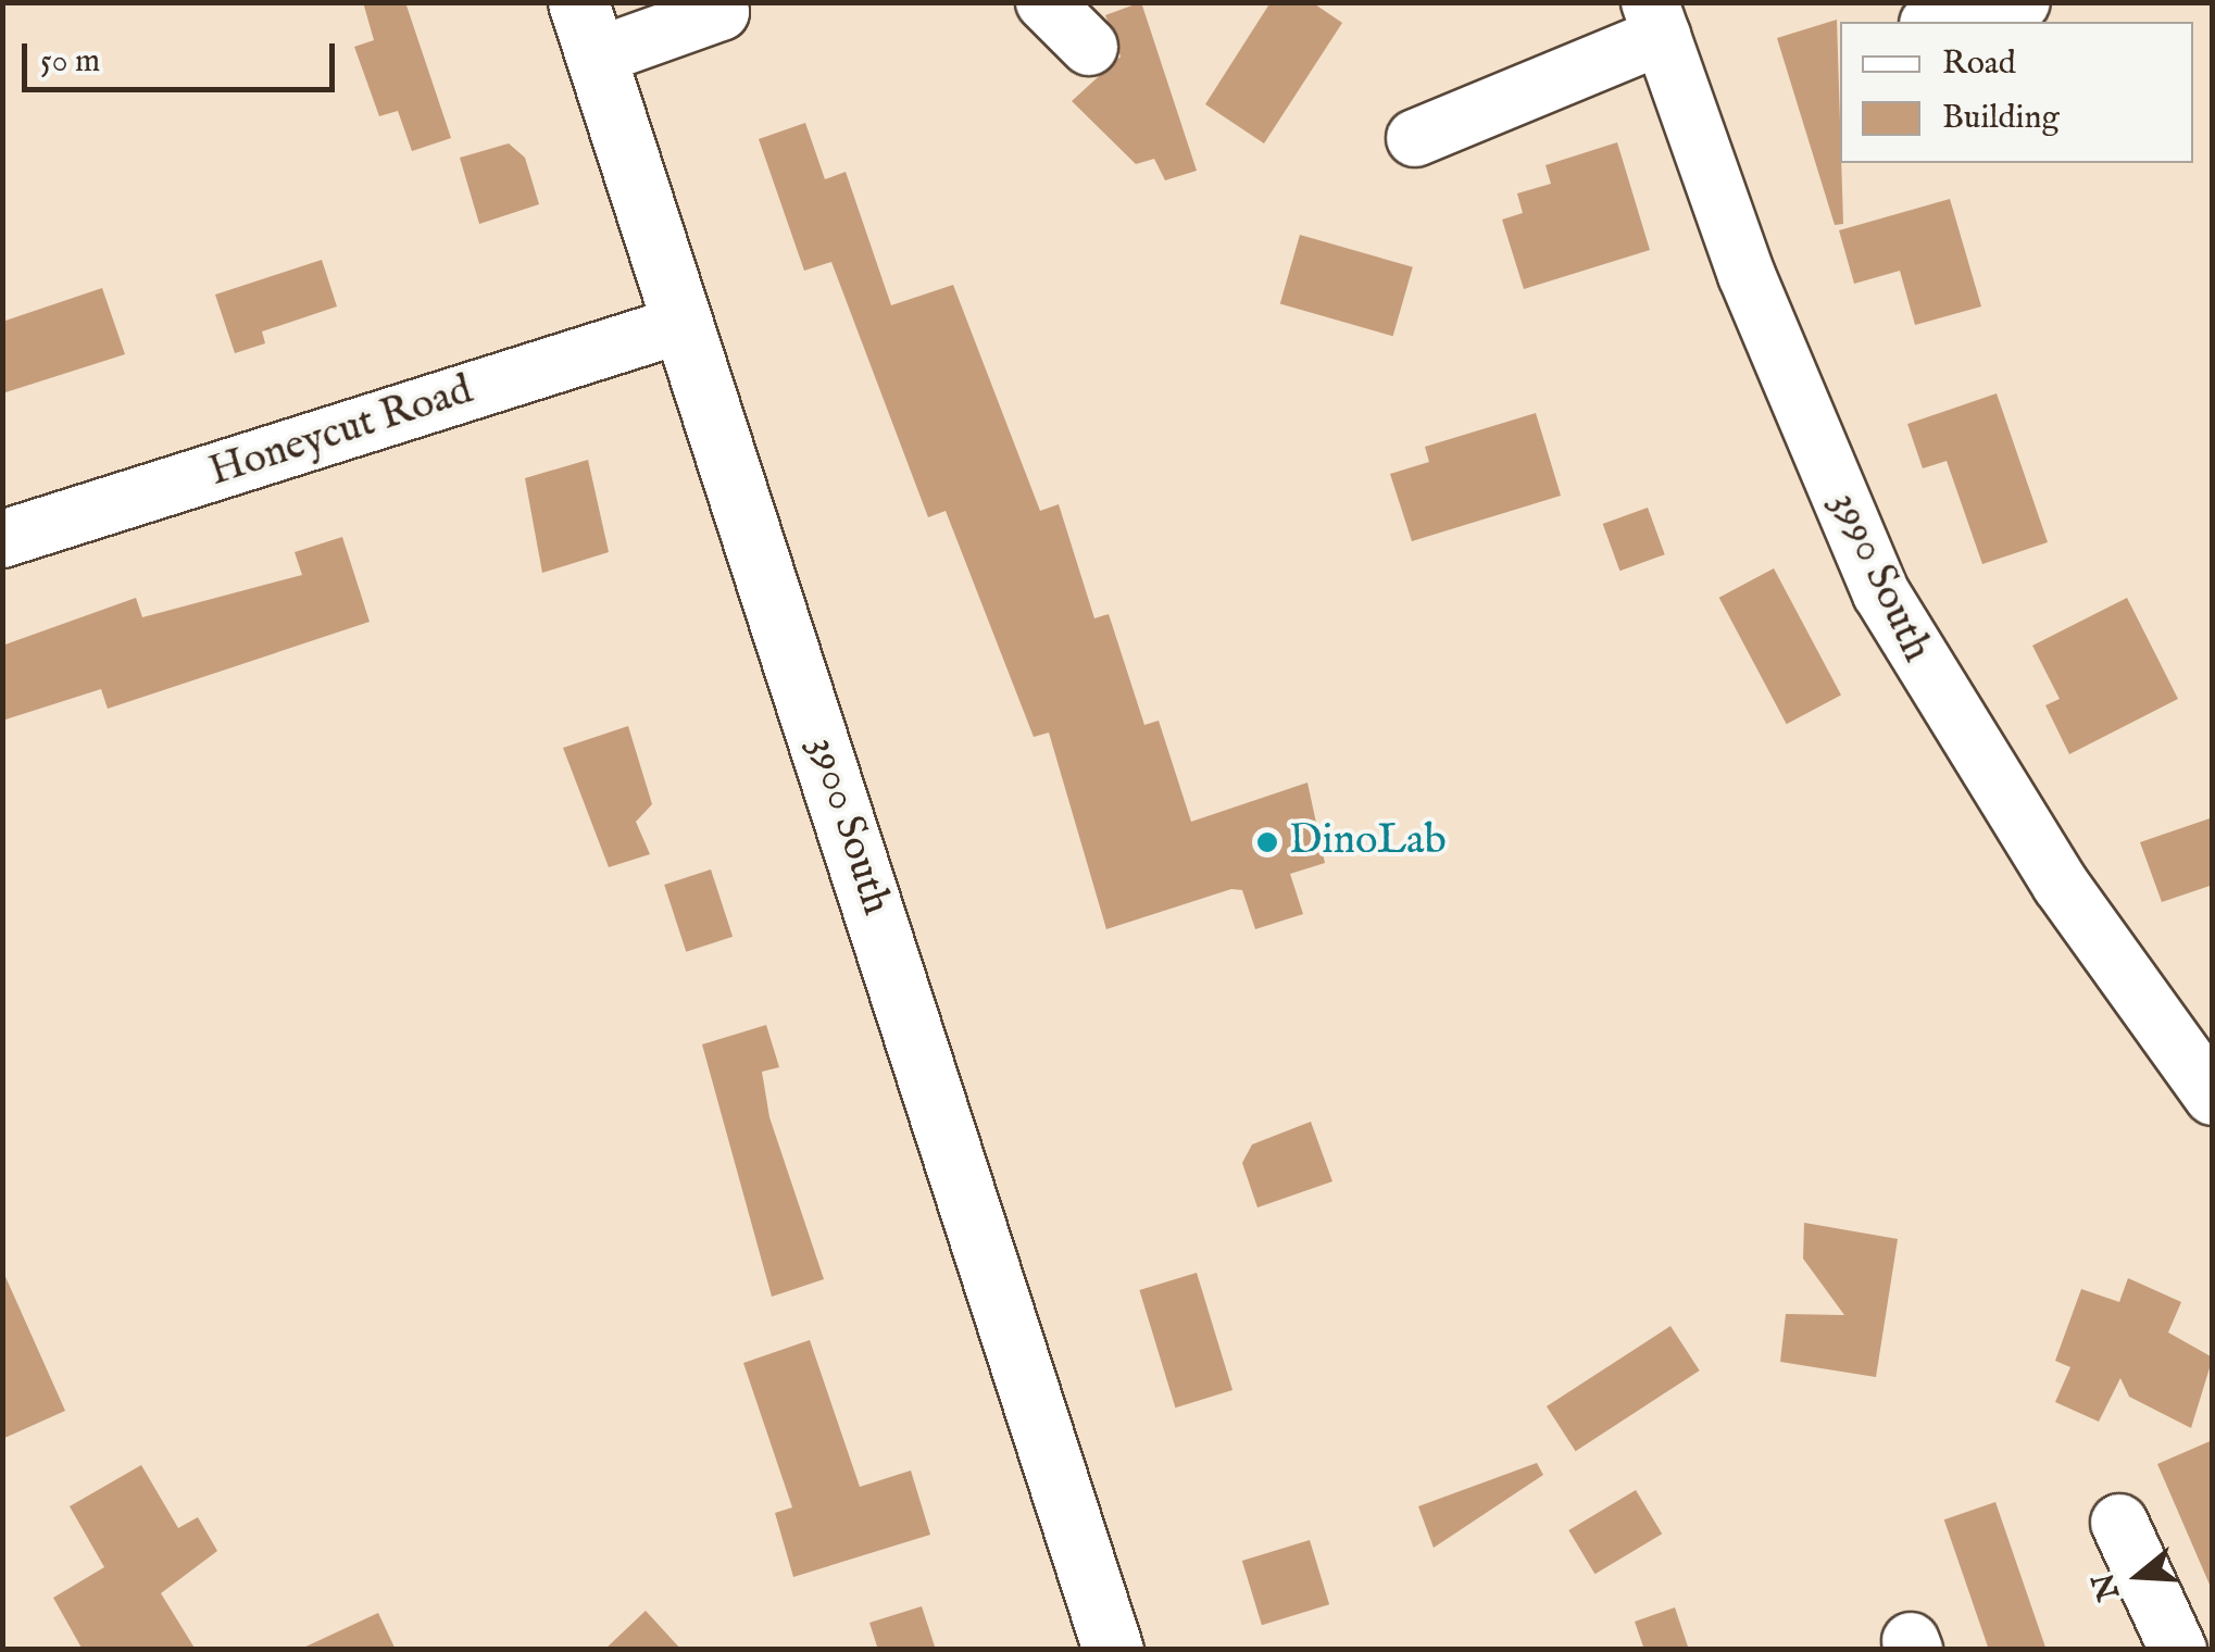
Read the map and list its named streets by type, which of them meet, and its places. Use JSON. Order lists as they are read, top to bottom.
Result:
{
  "streets": {
    "main road": ["3900 South"],
    "street": ["Honeycut Road", "3990 South"]
  },
  "crossings": [
    ["Honeycut Road", "3900 South"]
  ],
  "places": ["DinoLab"],
  "legend": ["Road", "Building"],
  "scale_bar": "50 m",
  "north": "left"
}
